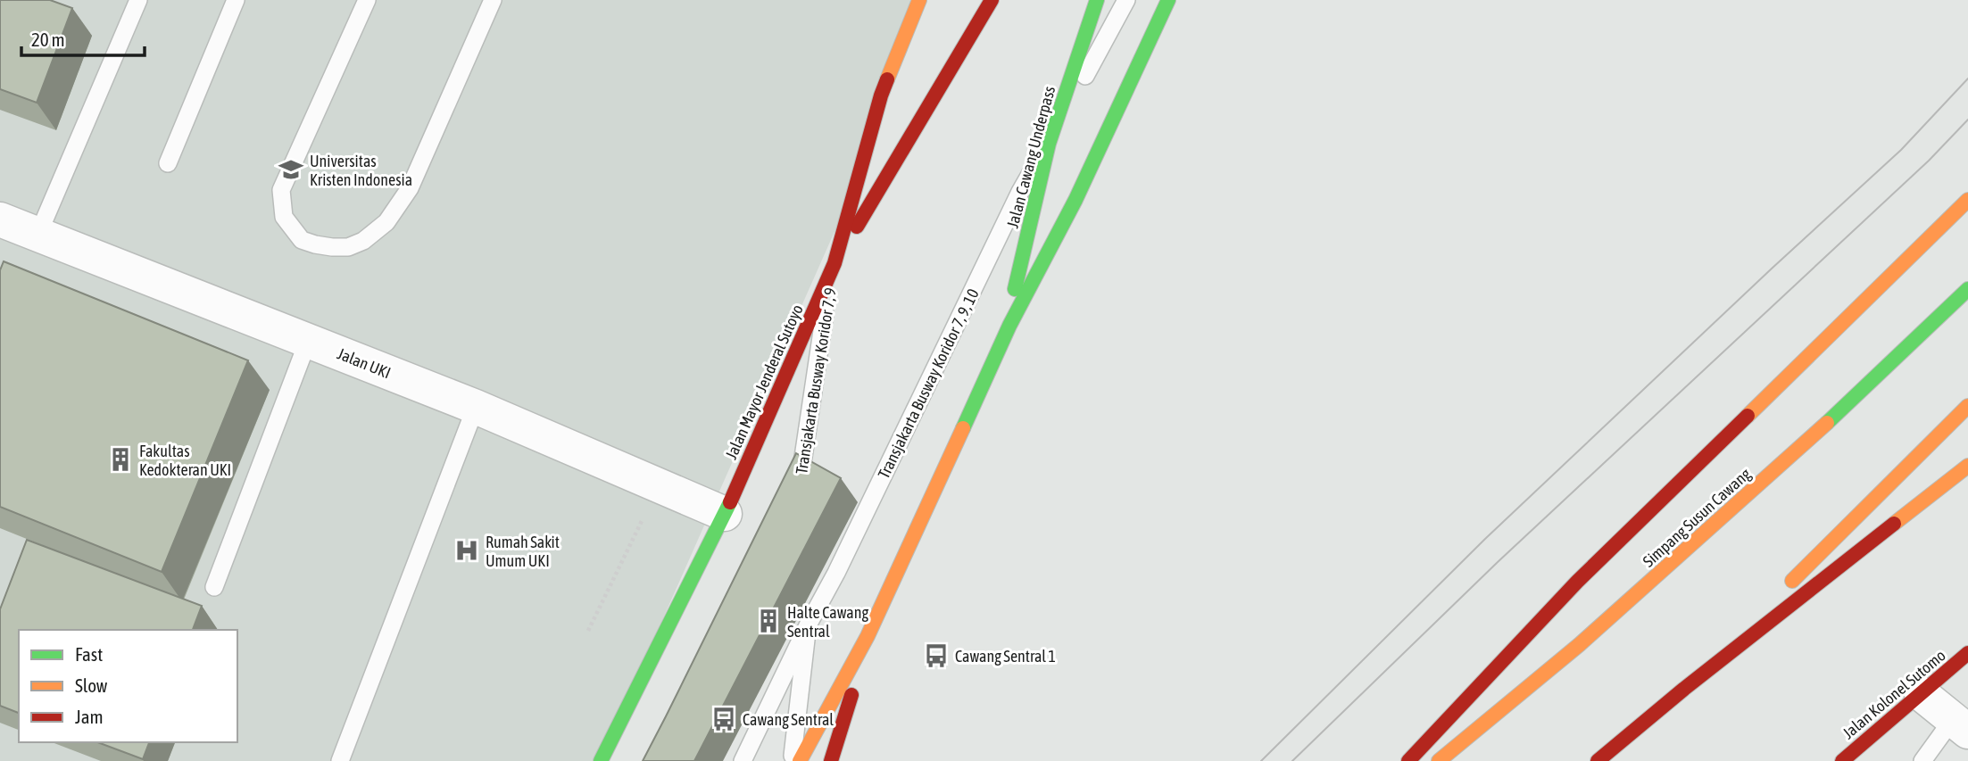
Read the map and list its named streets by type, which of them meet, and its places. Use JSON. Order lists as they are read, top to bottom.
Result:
{
  "streets": {
    "main road": [
      "Jalan Cawang Underpass",
      "Jalan Mayor Jenderal Sutoyo",
      "Simpang Susun Cawang",
      "Jalan Kolonel Sutomo"
    ],
    "street": ["Jalan UKI"],
    "lane": ["Transjakarta Busway Koridor 7, 9", "Transjakarta Busway Koridor 7, 9, 10"]
  },
  "crossings": [
    ["Jalan Cawang Underpass", "Transjakarta Busway Koridor 7, 9, 10"],
    ["Jalan UKI", "Jalan Mayor Jenderal Sutoyo"],
    ["Transjakarta Busway Koridor 7, 9", "Jalan Mayor Jenderal Sutoyo"]
  ],
  "places": {
    "school or university": ["Universitas Kristen Indonesia"],
    "building": ["Fakultas Kedokteran UKI", "Halte Cawang Sentral"],
    "hospital": ["Rumah Sakit Umum UKI"],
    "bus stop": ["Cawang Sentral 1", "Cawang Sentral"]
  },
  "legend": ["Fast", "Slow", "Jam"],
  "scale_bar": "20 m"
}
